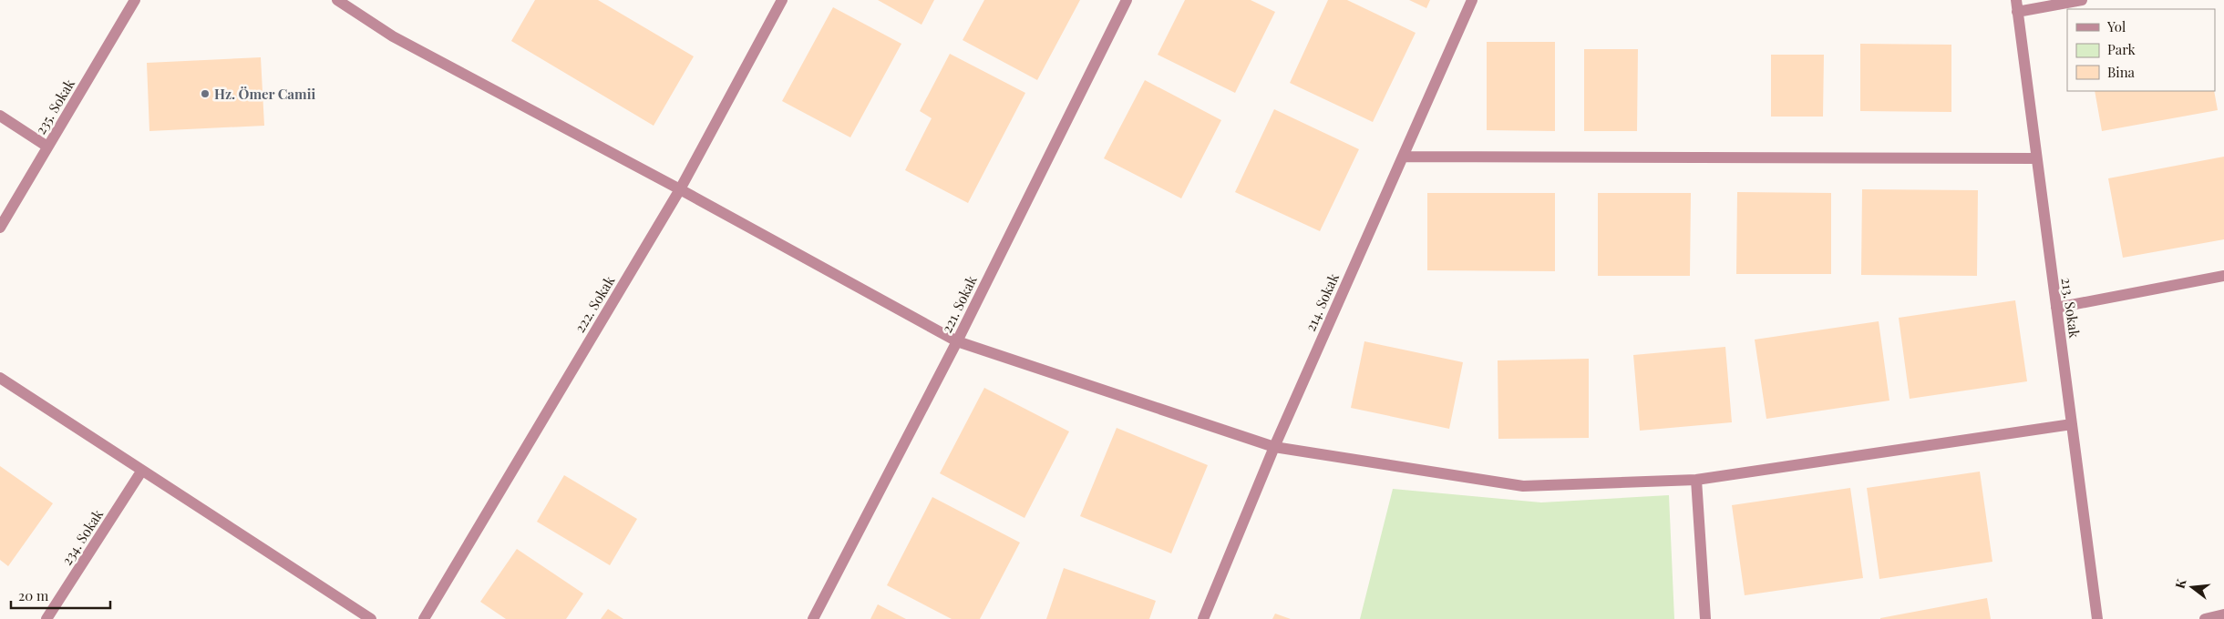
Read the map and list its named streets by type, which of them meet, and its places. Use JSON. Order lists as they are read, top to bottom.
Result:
{
  "streets": {
    "street": [
      "235. Sokak",
      "214. Sokak",
      "222. Sokak",
      "221. Sokak",
      "213. Sokak",
      "234. Sokak"
    ]
  },
  "places": ["Hz. Ömer Camii"],
  "legend": ["Yol", "Park", "Bina"],
  "scale_bar": "20 m",
  "north": "left"
}
